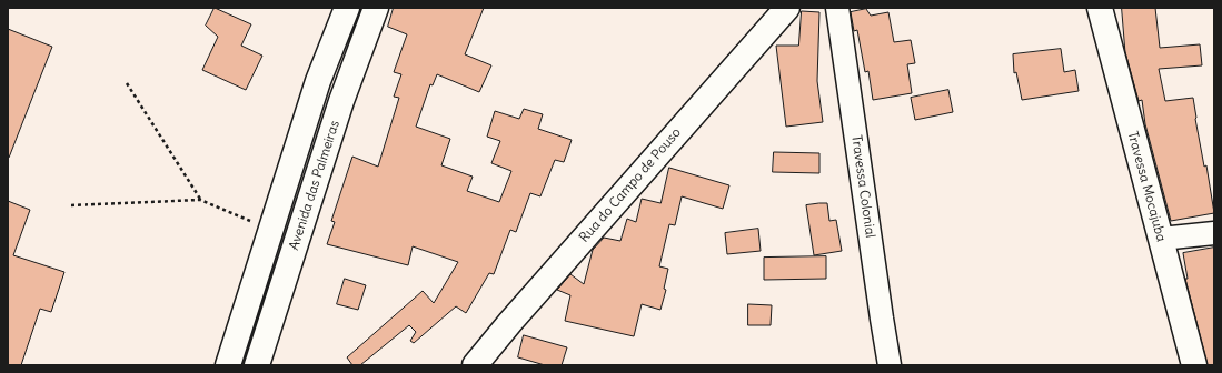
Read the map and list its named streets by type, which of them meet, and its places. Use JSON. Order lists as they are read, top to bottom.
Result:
{
  "streets": {
    "street": [
      "Avenida das Palmeiras",
      "Rua do Campo de Pouso",
      "Travessa Colonial",
      "Travessa Mocajuba"
    ]
  }
}
